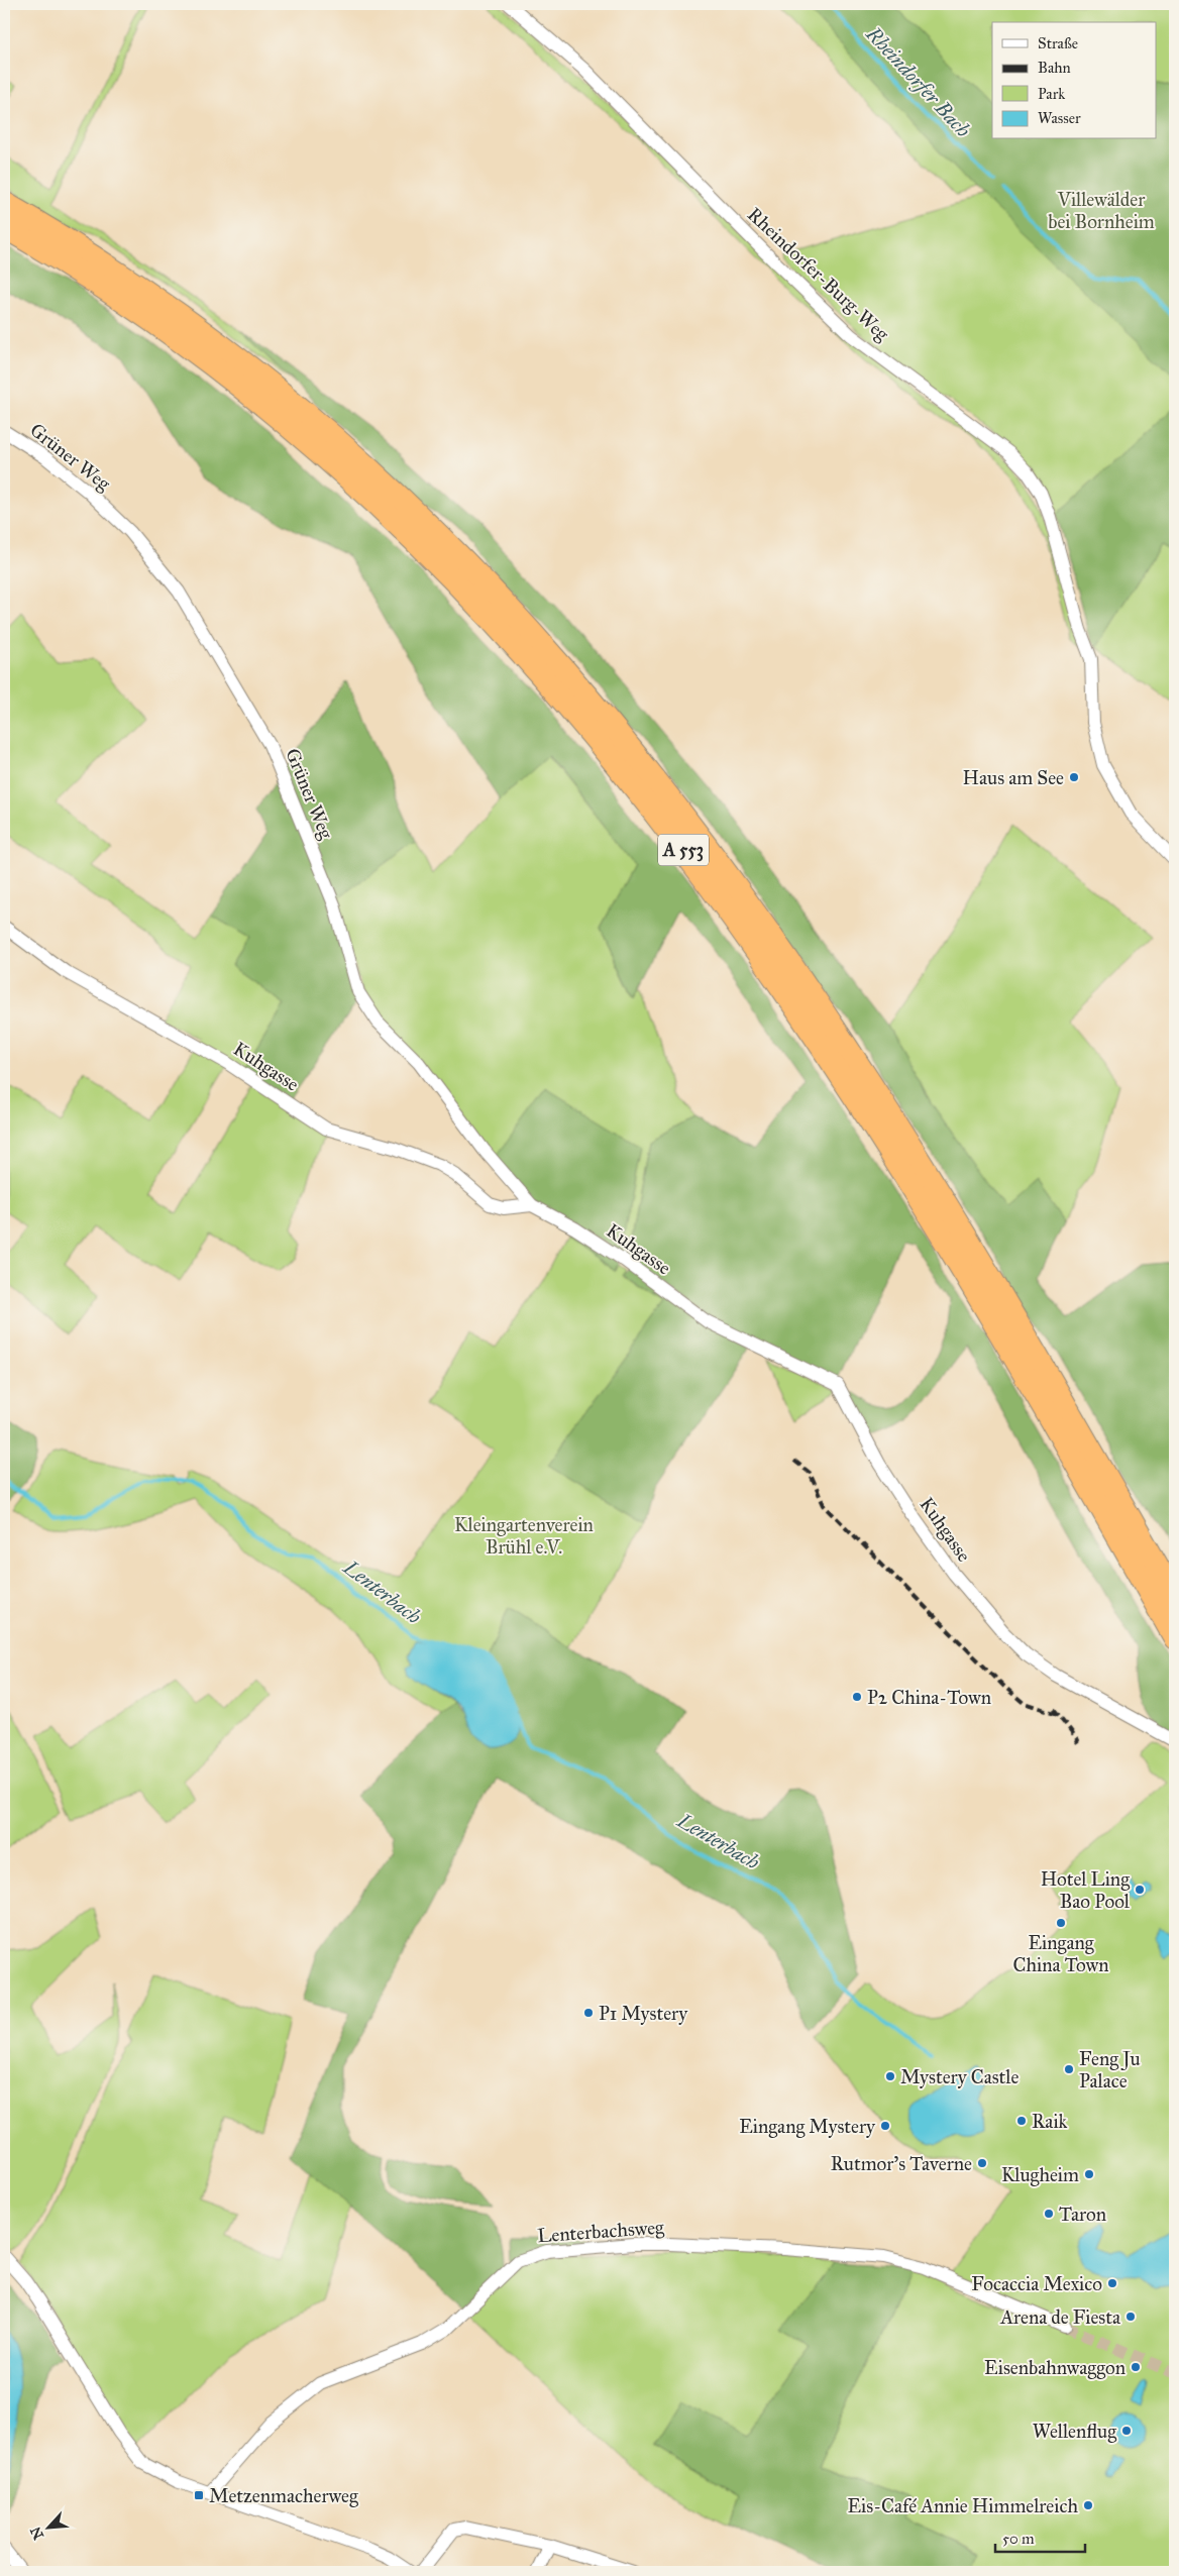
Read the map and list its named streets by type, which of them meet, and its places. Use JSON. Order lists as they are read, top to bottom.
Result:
{
  "streets": {
    "highway": ["A 553"],
    "street": [
      "Rheindorfer-Burg-Weg",
      "Grüner Weg",
      "Kuhgasse",
      "Lenterbachsweg"
    ]
  },
  "crossings": [
    ["Grüner Weg", "Kuhgasse"]
  ],
  "water": ["Rheindorfer Bach", "Lenterbach"],
  "parks": ["Villewälder bei Bornheim", "Kleingartenverein Brühl e.V."],
  "places": {
    "other": [
      "Haus am See",
      "P2 China-Town",
      "Hotel Ling Bao Pool",
      "Eingang China Town",
      "P1 Mystery",
      "Feng Ju Palace",
      "Mystery Castle",
      "Raik",
      "Eingang Mystery",
      "Rutmor's Taverne",
      "Klugheim",
      "Taron",
      "Focaccia Mexico",
      "Arena de Fiesta",
      "Eisenbahnwaggon",
      "Wellenflug",
      "Eis-Café Annie Himmelreich"
    ],
    "transit": ["Metzenmacherweg"]
  },
  "legend": [
    "Straße",
    "Bahn",
    "Park",
    "Wasser"
  ],
  "scale_bar": "50 m",
  "north": "bottom left"
}
